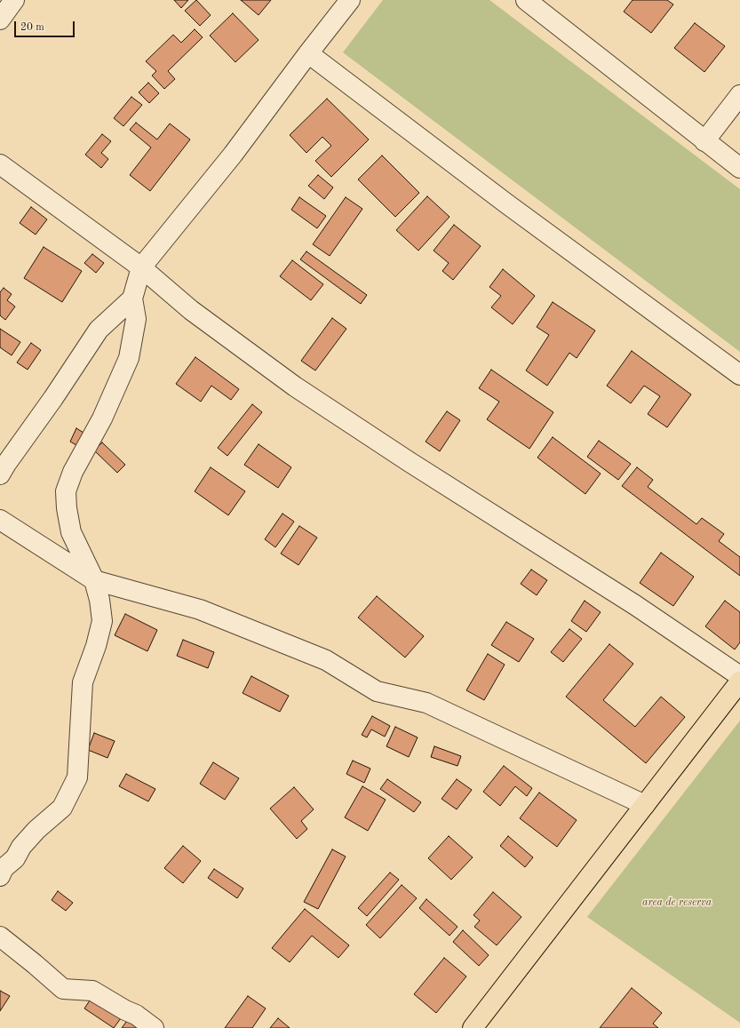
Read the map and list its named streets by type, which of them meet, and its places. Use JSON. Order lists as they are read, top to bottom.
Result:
{
  "parks": ["area de reserva"],
  "scale_bar": "20 m"
}
